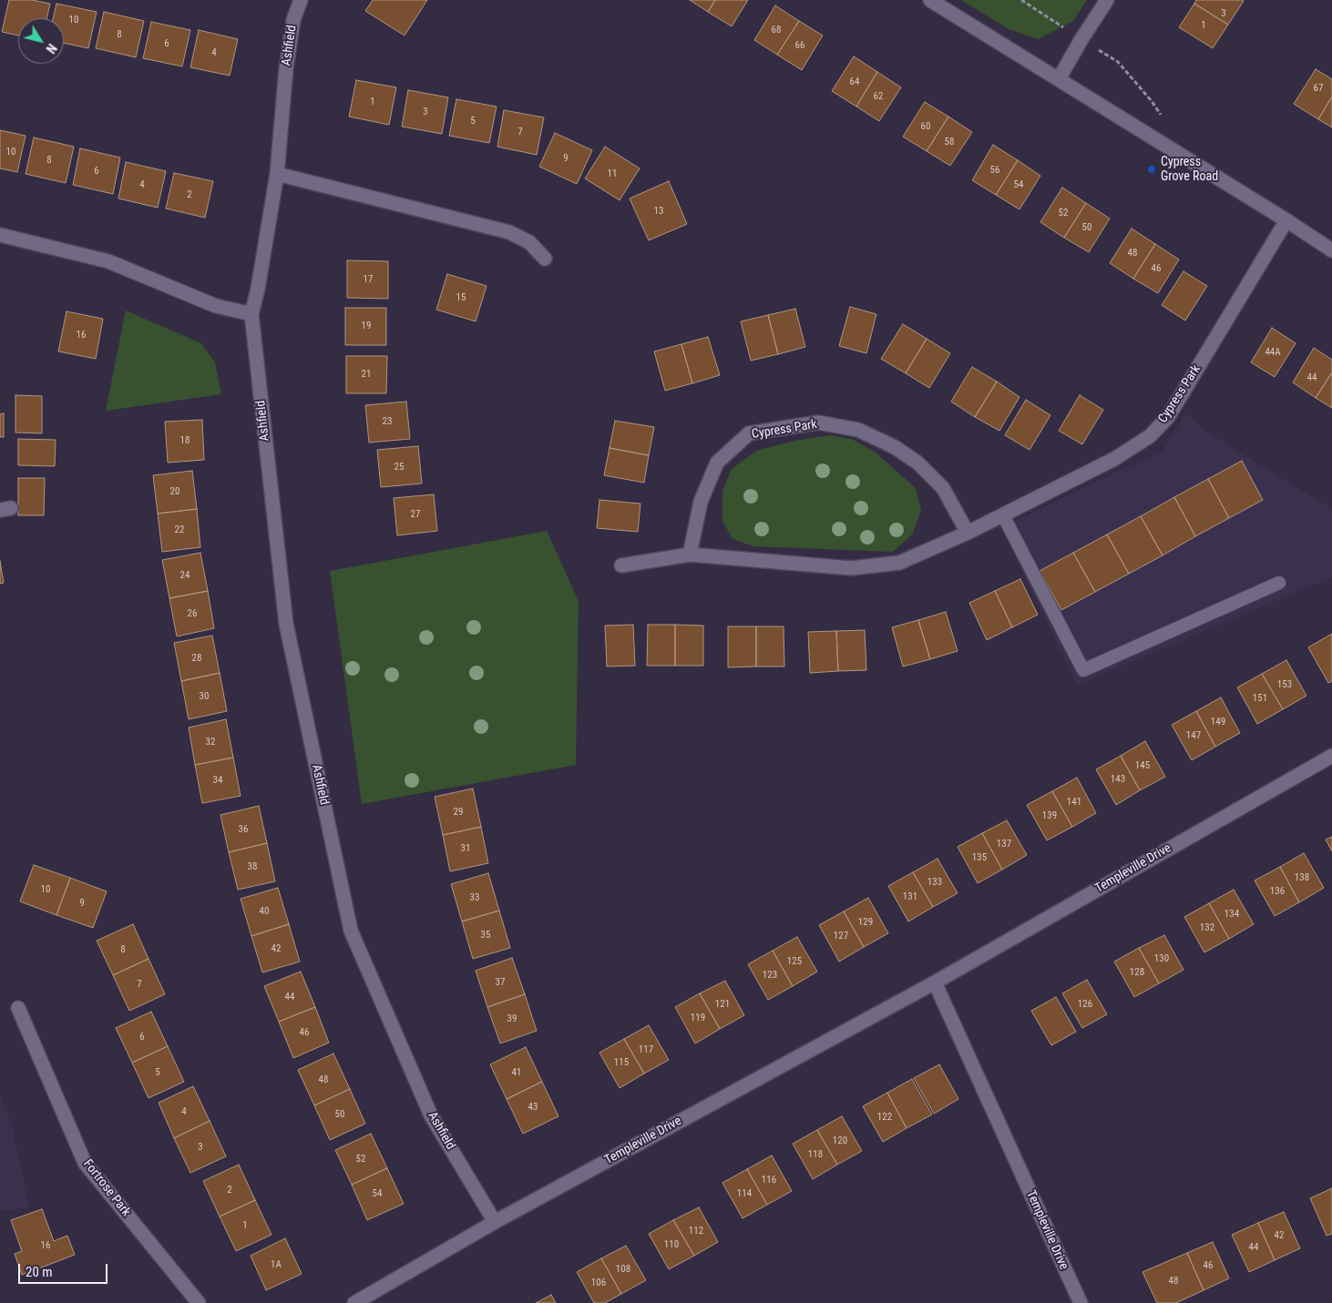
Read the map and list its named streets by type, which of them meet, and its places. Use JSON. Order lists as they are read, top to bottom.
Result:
{
  "streets": {
    "street": [
      "Ashfield",
      "Cypress Park",
      "Templeville Drive",
      "Fortrose Park"
    ]
  },
  "crossings": [
    ["Ashfield", "Templeville Drive"]
  ],
  "places": ["Cypress Grove Road"],
  "house_numbers": [
    "3",
    "10",
    "1",
    "68",
    "8",
    "6",
    "66",
    "4",
    "64",
    "67",
    "62",
    "1",
    "3",
    "5",
    "60",
    "7",
    "58",
    "10",
    "9",
    "8",
    "56",
    "6",
    "11",
    "4",
    "54",
    "2",
    "13",
    "52",
    "50",
    "48",
    "46",
    "17",
    "15",
    "19",
    "16",
    "44A",
    "21",
    "44",
    "23",
    "18",
    "25",
    "20",
    "27",
    "22",
    "24",
    "26",
    "28",
    "153",
    "30",
    "151",
    "149",
    "147",
    "32",
    "145",
    "143",
    "34",
    "141",
    "29",
    "139",
    "36",
    "137",
    "31",
    "135",
    "38",
    "138",
    "133",
    "10",
    "136",
    "131",
    "33",
    "9",
    "40",
    "134",
    "129",
    "132",
    "35",
    "127",
    "42",
    "8",
    "130",
    "125",
    "128",
    "123",
    "37",
    "7",
    "44",
    "121",
    "126",
    "119",
    "39",
    "46",
    "6",
    "117",
    "115",
    "5",
    "41",
    "48",
    "43",
    "4",
    "50",
    "122",
    "120",
    "3",
    "118",
    "52",
    "116",
    "2",
    "54",
    "114",
    "1",
    "112",
    "42",
    "110",
    "16",
    "44",
    "1A",
    "46",
    "108",
    "48",
    "106"
  ],
  "scale_bar": "20 m",
  "north": "bottom right"
}
